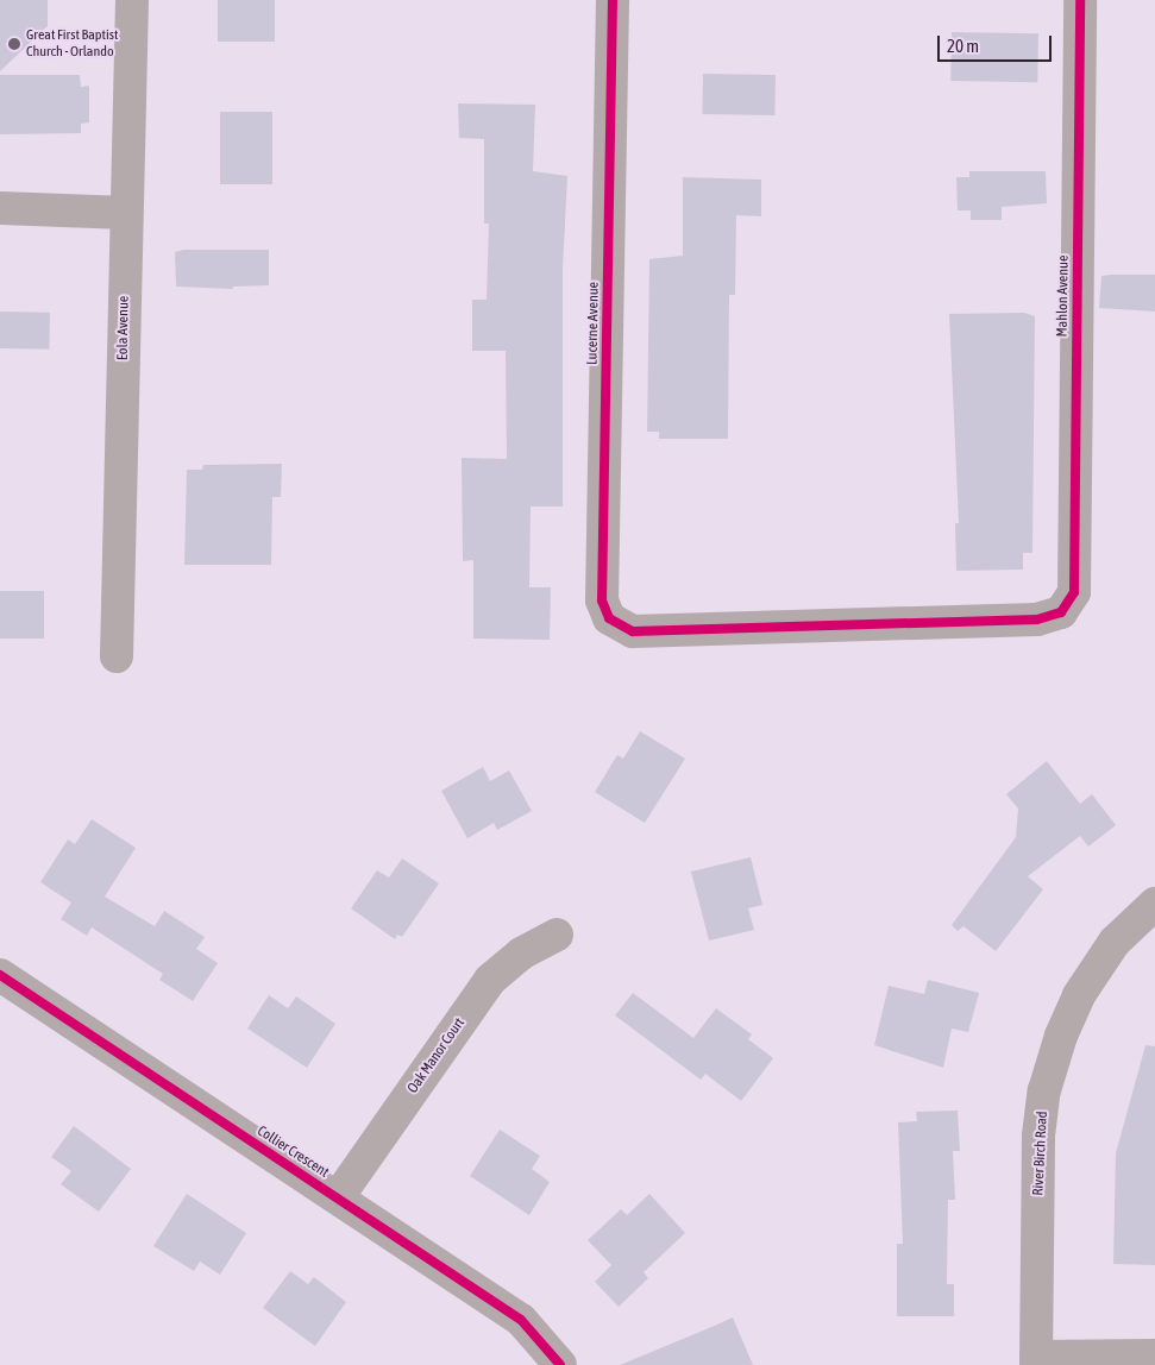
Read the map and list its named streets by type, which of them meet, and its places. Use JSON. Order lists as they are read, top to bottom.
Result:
{
  "streets": {
    "street": [
      "Mahlon Avenue",
      "Lucerne Avenue",
      "Eola Avenue",
      "Oak Manor Court",
      "Collier Crescent",
      "River Birch Road"
    ]
  },
  "crossings": [
    ["Mahlon Avenue", "Lucerne Avenue"],
    ["Oak Manor Court", "Collier Crescent"]
  ],
  "places": ["Great First Baptist Church - Orlando"],
  "scale_bar": "20 m"
}
